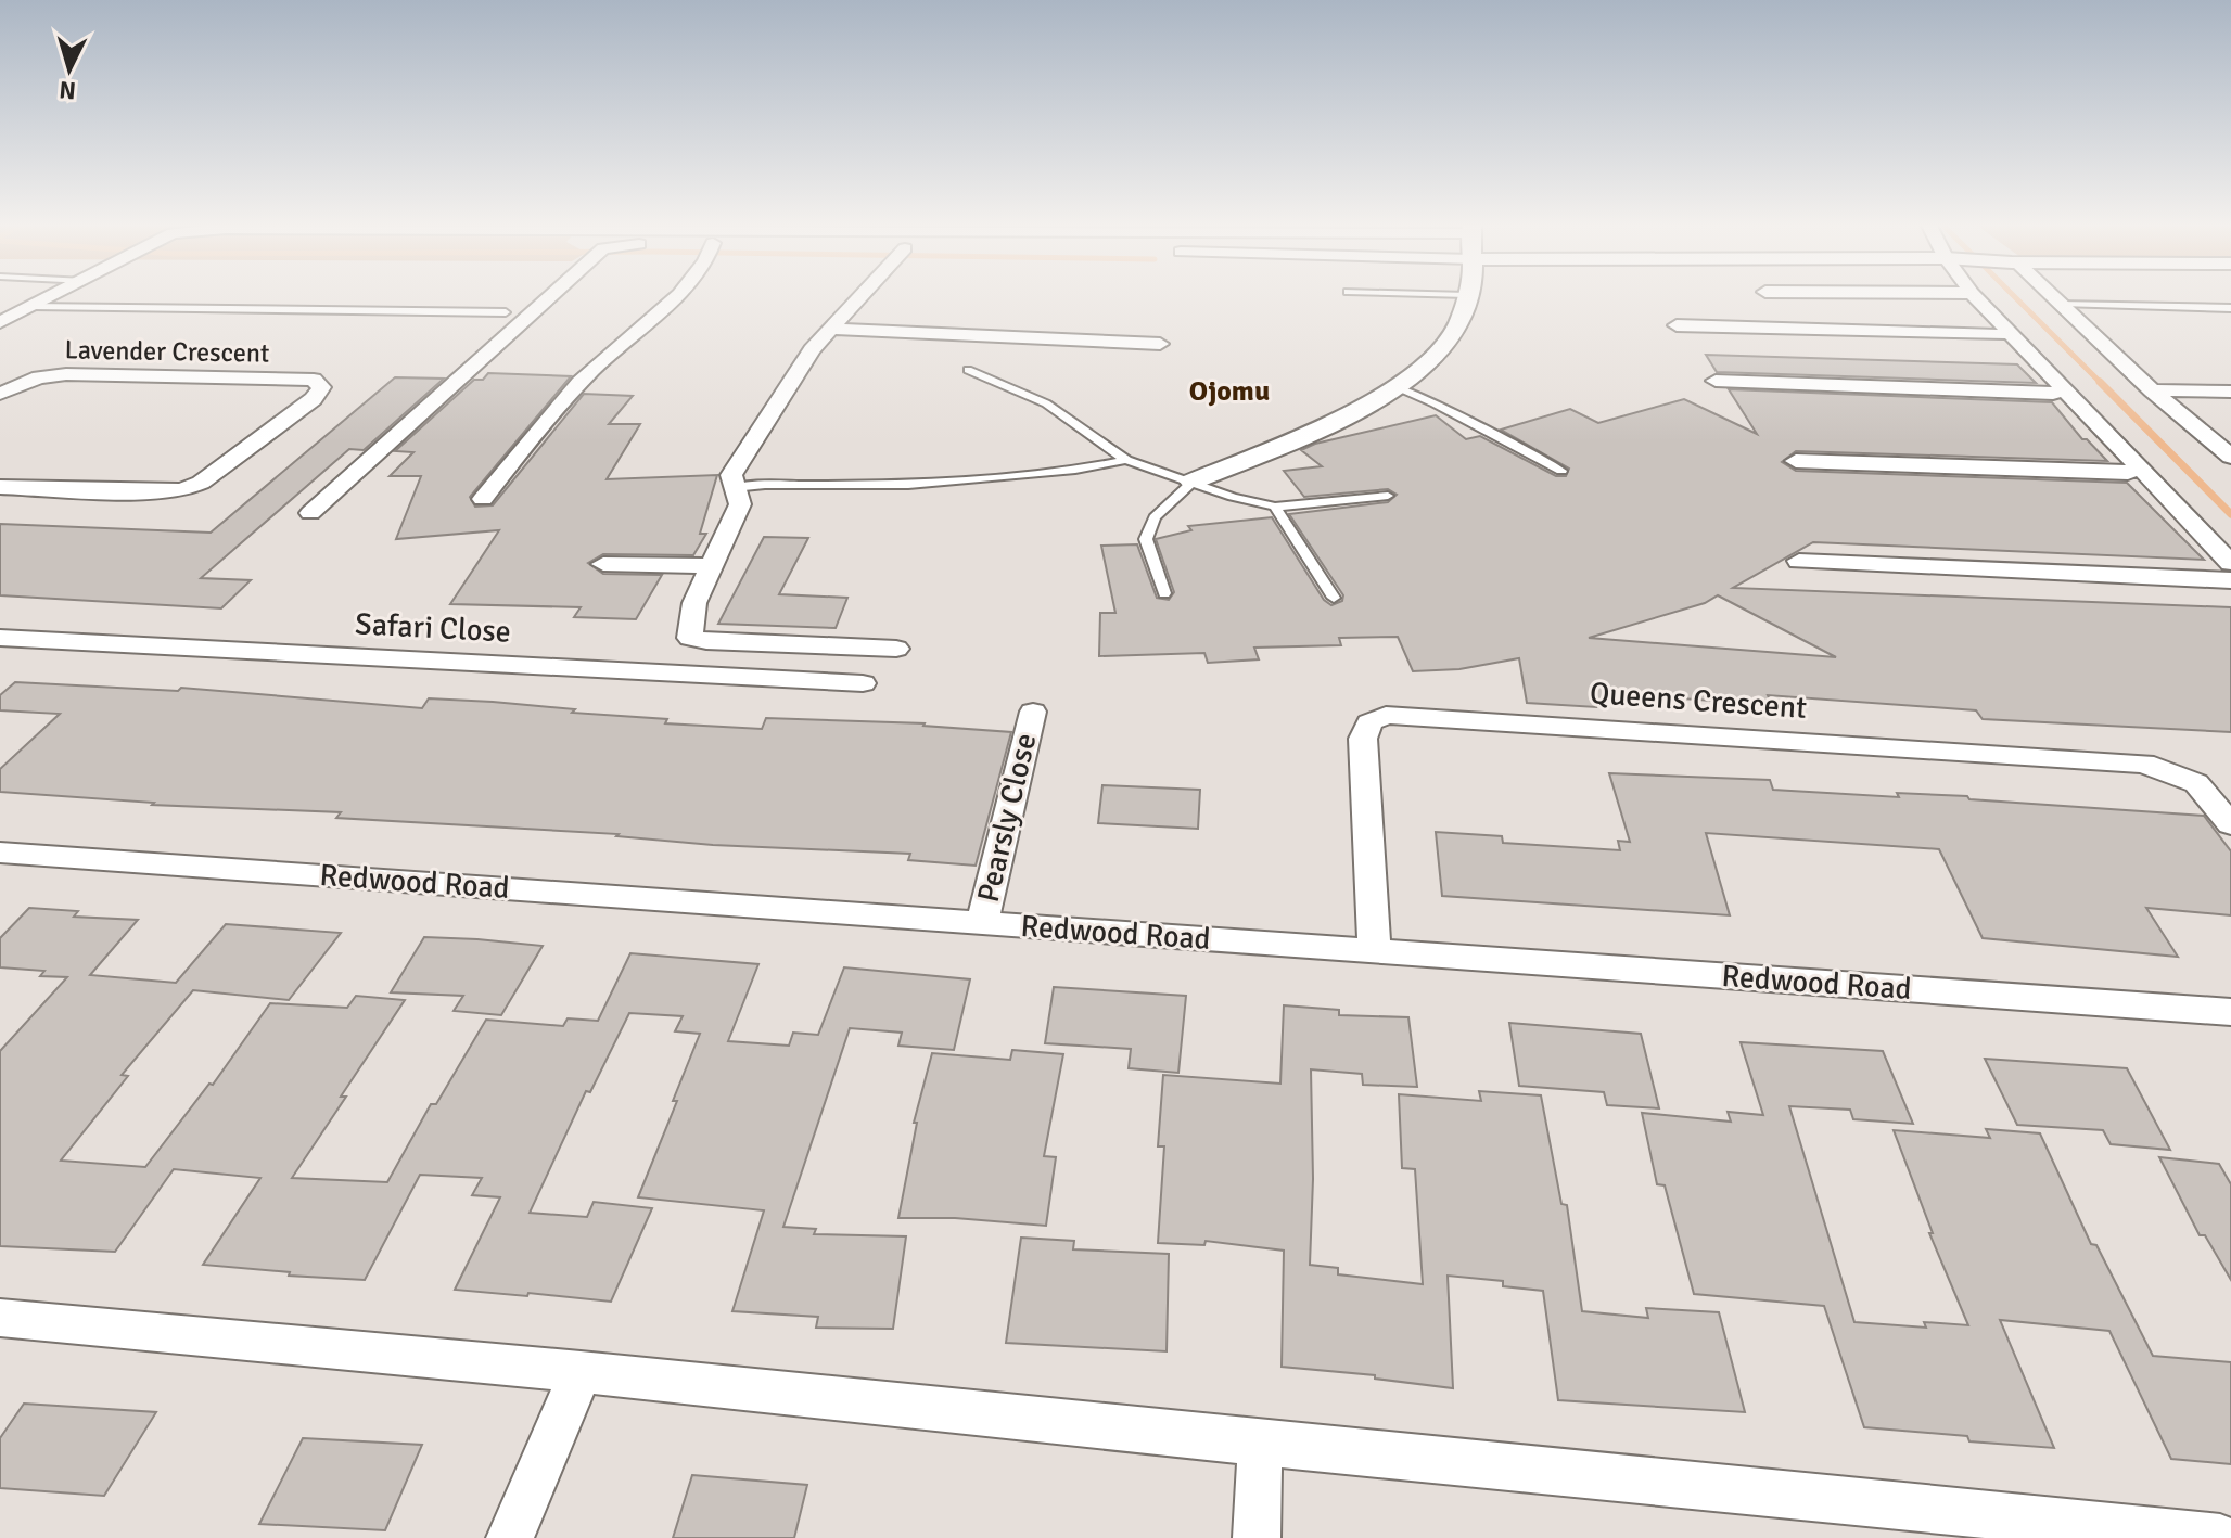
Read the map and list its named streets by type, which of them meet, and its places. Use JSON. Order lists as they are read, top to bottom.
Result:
{
  "streets": {
    "street": [
      "Lavender Crescent",
      "Safari Close",
      "Queens Crescent",
      "Pearsly Close",
      "Redwood Road"
    ]
  },
  "crossings": [
    ["Queens Crescent", "Redwood Road"],
    ["Pearsly Close", "Redwood Road"]
  ],
  "districts": ["Ojomu"],
  "north": "bottom"
}
